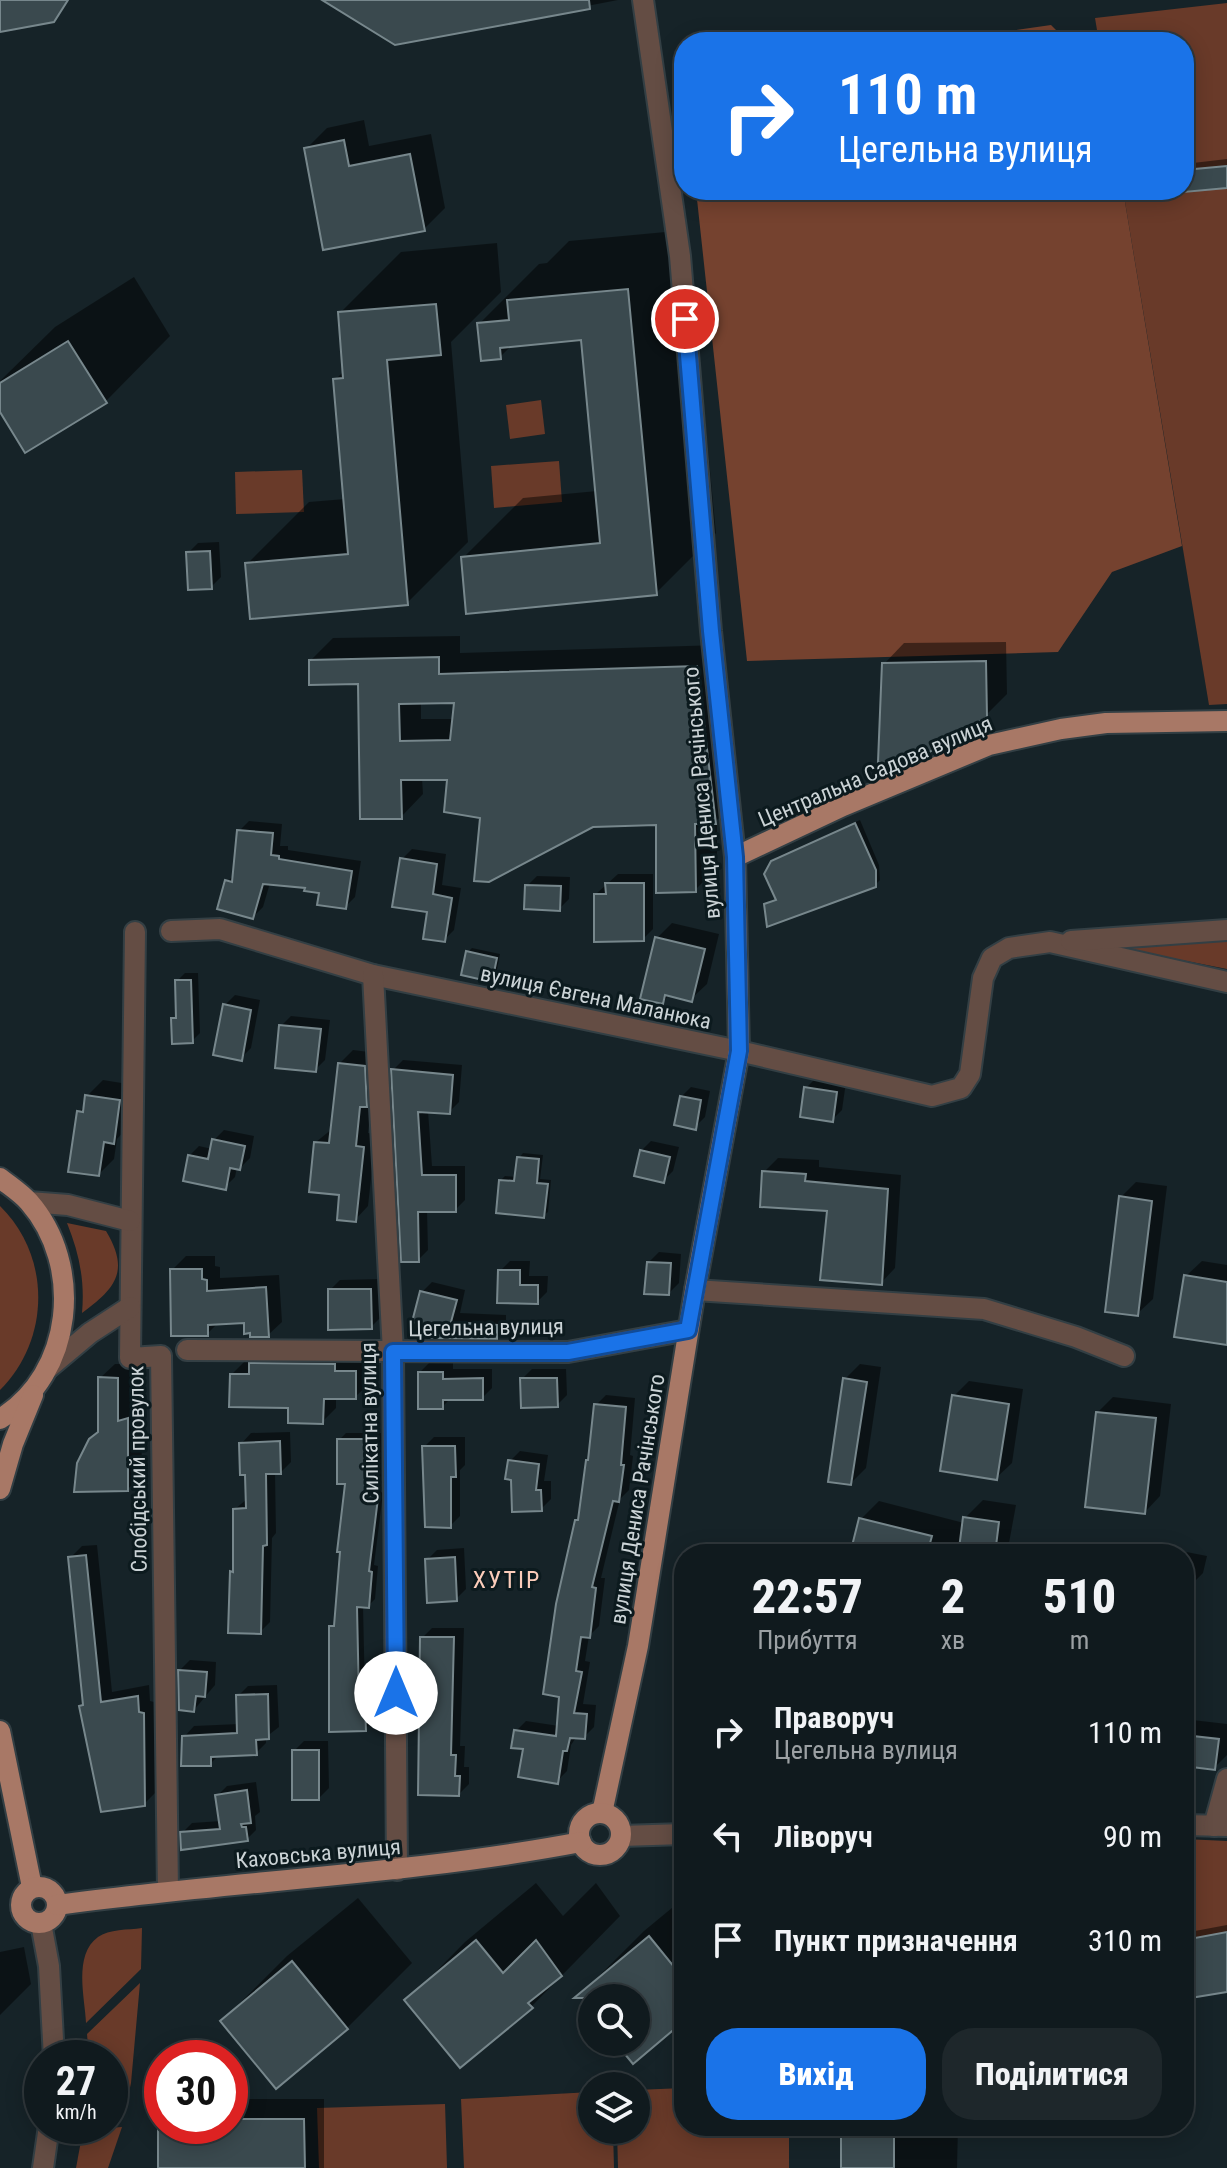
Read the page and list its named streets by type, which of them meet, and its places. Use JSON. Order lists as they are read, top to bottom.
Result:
{
  "streets": {
    "main road": ["Центральна Садова вулиця", "вулиця Дениса Рачінського", "Каховська вулиця"],
    "street": [
      "вулиця Євгена Маланюка",
      "Цегельна вулиця",
      "Силікатна вулиця",
      "Слобідський провулок"
    ]
  },
  "crossings": [
    ["Центральна Садова вулиця", "вулиця Дениса Рачінського"],
    ["вулиця Дениса Рачінського", "вулиця Євгена Маланюка"],
    ["вулиця Дениса Рачінського", "Цегельна вулиця"],
    ["вулиця Дениса Рачінського", "Каховська вулиця"],
    ["вулиця Євгена Маланюка", "Силікатна вулиця"],
    ["Цегельна вулиця", "Силікатна вулиця"],
    ["Силікатна вулиця", "Каховська вулиця"],
    ["Слобідський провулок", "Каховська вулиця"]
  ],
  "districts": ["ХУТІР"],
  "page": {
    "turn": ["110 m", "Цегельна вулиця"],
    "eta": [
      "22:57",
      "Прибуття",
      "2",
      "хв",
      "510",
      "m"
    ],
    "list": [
      {
        "name": "Праворуч",
        "note": "Цегельна вулиця",
        "value": "110 m"
      },
      {
        "name": "Ліворуч",
        "value": "90 m"
      },
      {
        "name": "Пункт призначення",
        "value": "310 m"
      }
    ],
    "buttons": ["Вихід", "Поділитися"],
    "speed": "27 km/h",
    "limit": "30"
  }
}
